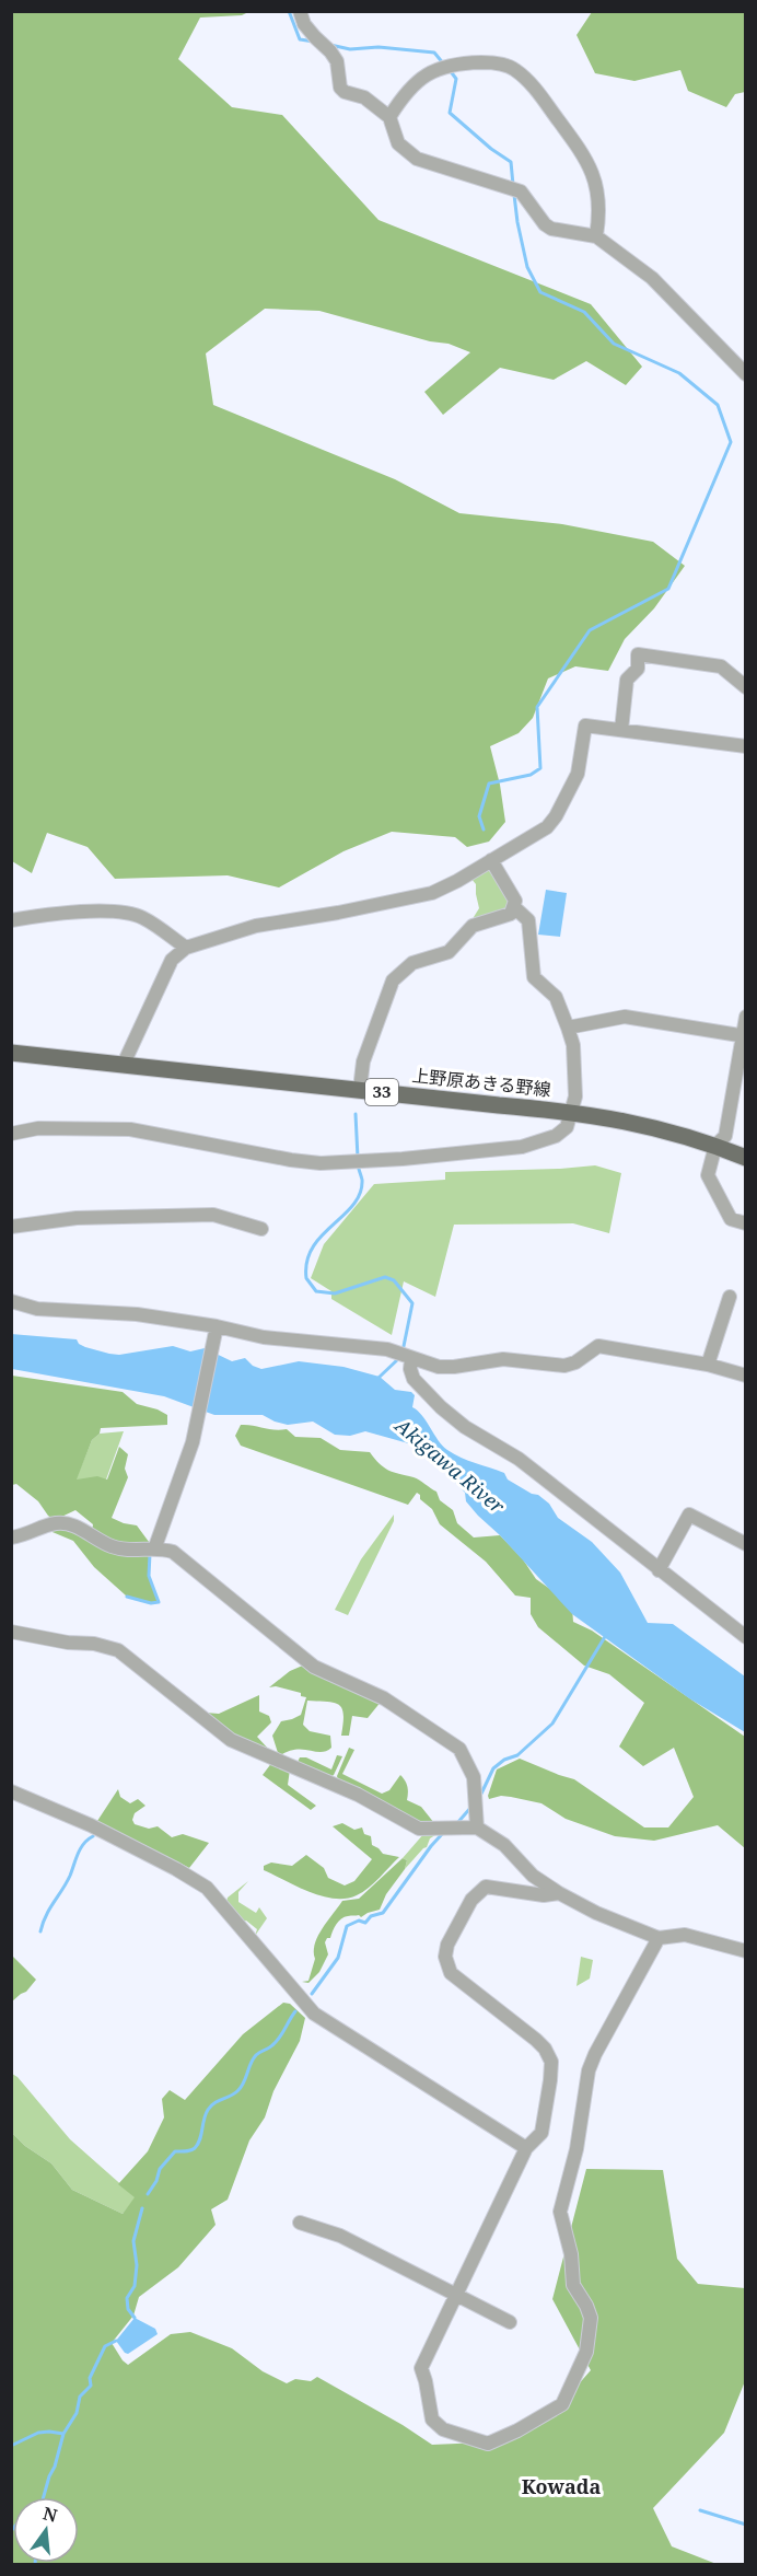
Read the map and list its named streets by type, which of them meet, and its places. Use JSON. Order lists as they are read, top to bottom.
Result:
{
  "streets": {
    "main road": ["上野原あきる野線", "33"]
  },
  "districts": ["Kowada"],
  "water": ["Akigawa River"],
  "north": "top"
}
